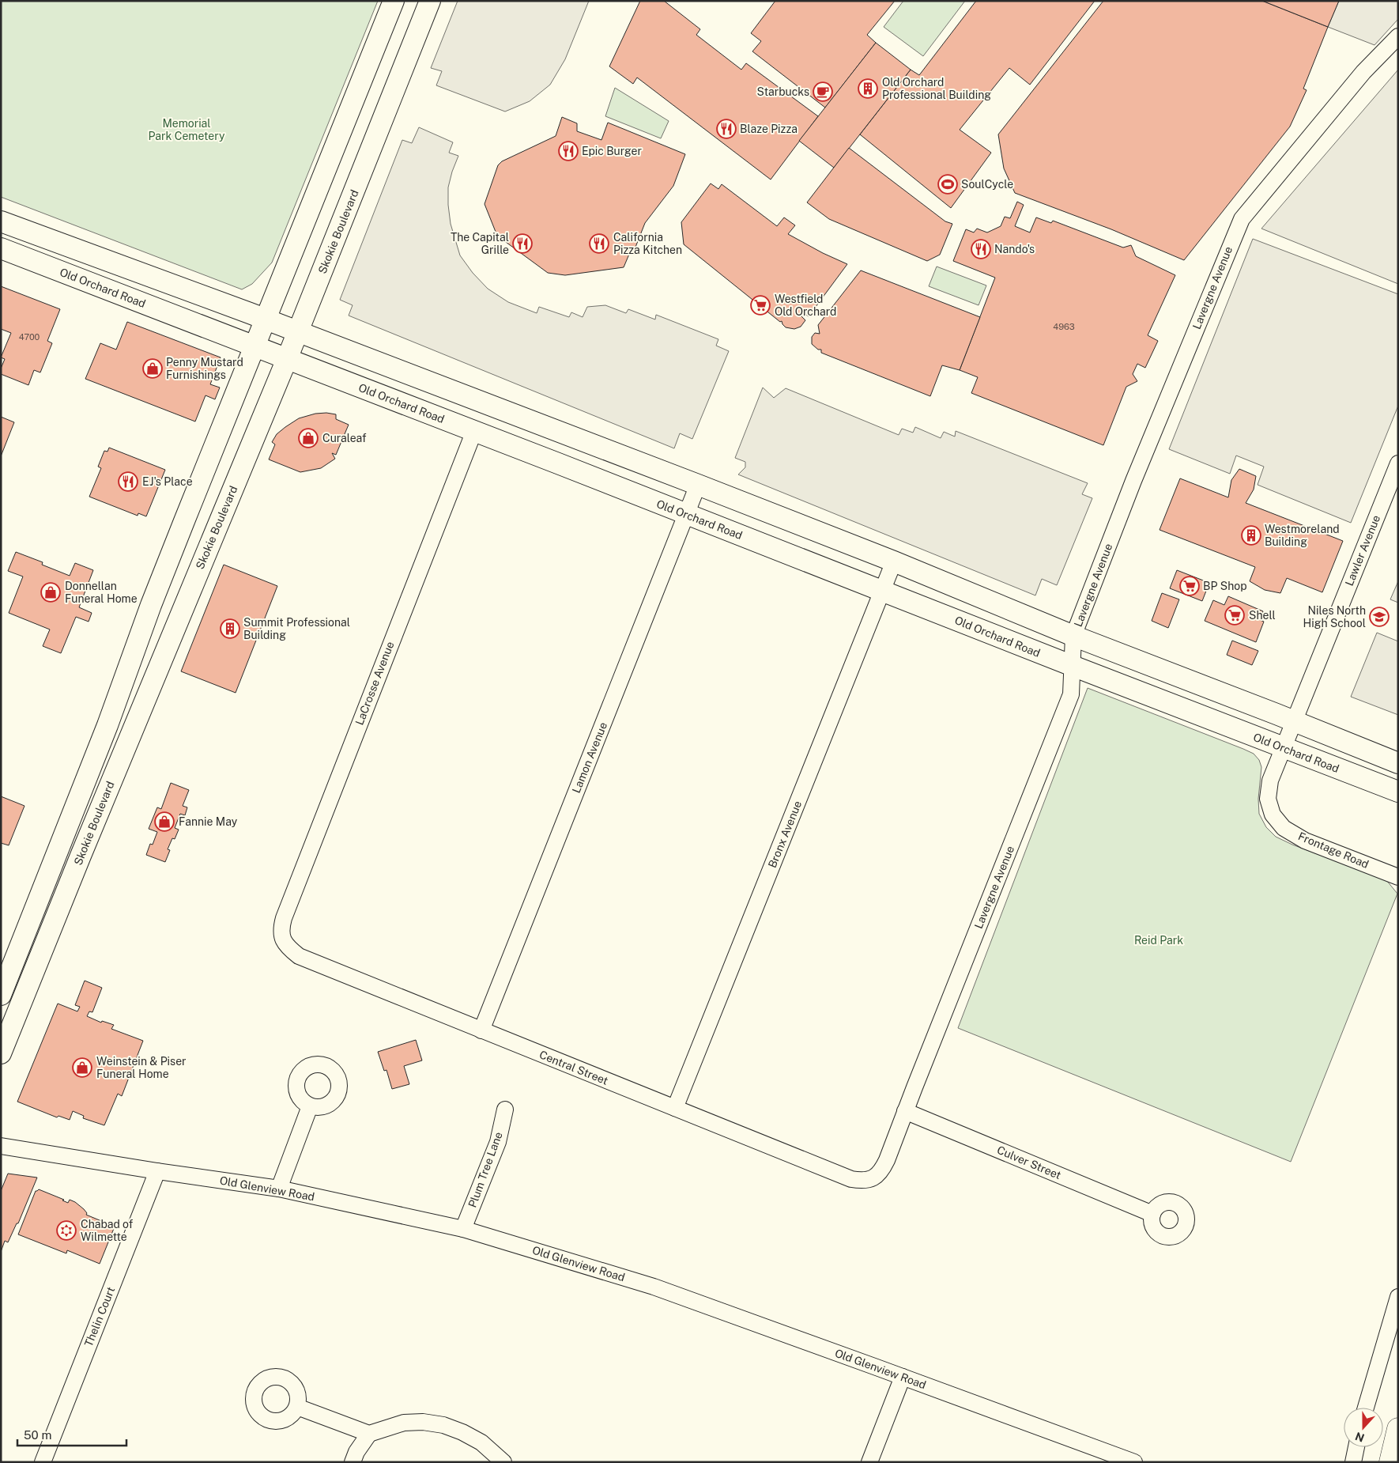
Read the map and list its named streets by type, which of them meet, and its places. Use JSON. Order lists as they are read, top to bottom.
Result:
{
  "streets": {
    "main road": ["Skokie Boulevard", "Old Orchard Road"],
    "street": [
      "Lavergne Avenue",
      "Lawler Avenue",
      "LaCrosse Avenue",
      "Lamon Avenue",
      "Bronx Avenue",
      "Frontage Road",
      "Central Street",
      "Culver Street",
      "Plum Tree Lane",
      "Old Glenview Road",
      "Thelin Court"
    ]
  },
  "crossings": [
    ["Skokie Boulevard", "Old Orchard Road"],
    ["Old Orchard Road", "Lavergne Avenue"],
    ["Old Orchard Road", "Lawler Avenue"],
    ["Old Orchard Road", "LaCrosse Avenue"],
    ["Old Orchard Road", "Lamon Avenue"],
    ["Old Orchard Road", "Bronx Avenue"],
    ["Old Orchard Road", "Frontage Road"],
    ["Lavergne Avenue", "Central Street"],
    ["Lavergne Avenue", "Culver Street"],
    ["Lawler Avenue", "Frontage Road"],
    ["LaCrosse Avenue", "Central Street"],
    ["Lamon Avenue", "Central Street"],
    ["Bronx Avenue", "Central Street"],
    ["Plum Tree Lane", "Old Glenview Road"],
    ["Old Glenview Road", "Thelin Court"]
  ],
  "parks": ["Memorial Park Cemetery", "Reid Park"],
  "places": {
    "building": ["Old Orchard Professional Building", "Westmoreland Building", "Summit Professional Building"],
    "cafe": ["Starbucks"],
    "restaurant": [
      "Blaze Pizza",
      "Epic Burger",
      "The Capital Grille",
      "California Pizza Kitchen",
      "Nando's",
      "EJ's Place"
    ],
    "sports": ["SoulCycle"],
    "supermarket": ["Westfield Old Orchard", "BP Shop", "Shell"],
    "shop": [
      "Penny Mustard Furnishings",
      "Curaleaf",
      "Donnellan Funeral Home",
      "Fannie May",
      "Weinstein & Piser Funeral Home"
    ],
    "school or university": ["Niles North High School"],
    "synagogue": ["Chabad of Wilmette"]
  },
  "house_numbers": ["4963", "4700"],
  "scale_bar": "50 m",
  "north": "bottom"
}
